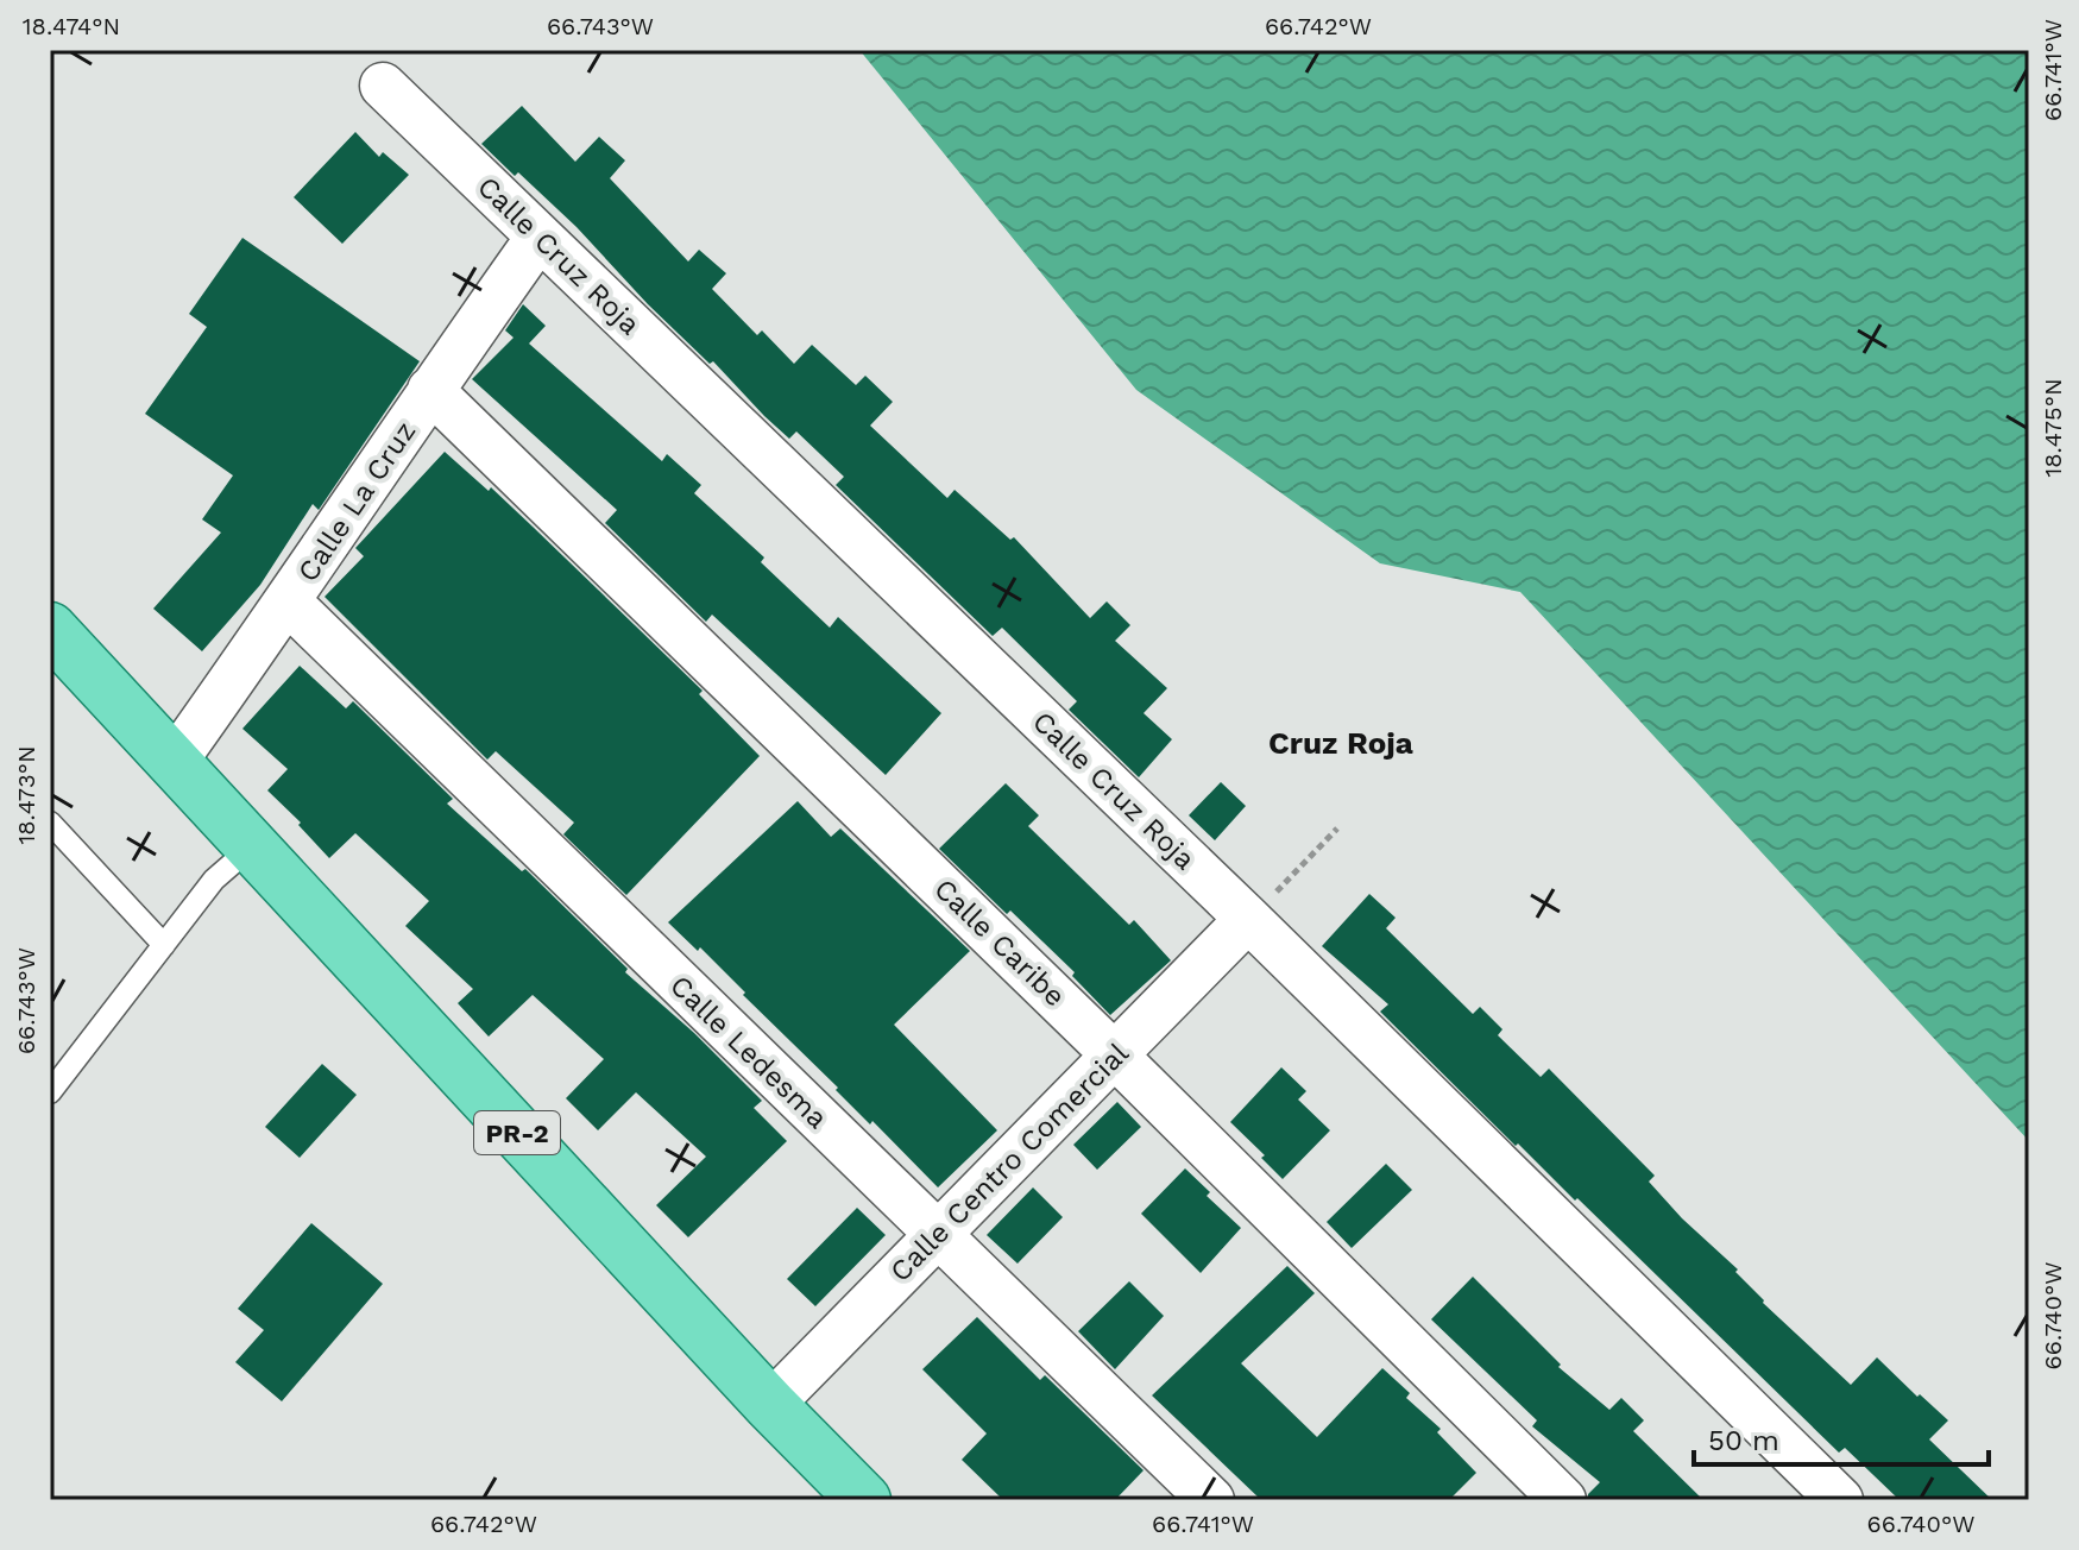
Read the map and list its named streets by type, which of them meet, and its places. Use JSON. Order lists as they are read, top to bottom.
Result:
{
  "streets": {
    "main road": ["PR-2"],
    "street": [
      "Calle Cruz Roja",
      "Calle La Cruz",
      "Calle Caribe",
      "Calle Ledesma",
      "Calle Centro Comercial"
    ]
  },
  "crossings": [
    ["Calle Cruz Roja", "Calle La Cruz"],
    ["Calle Cruz Roja", "Calle Centro Comercial"],
    ["Calle La Cruz", "Calle Caribe"],
    ["Calle La Cruz", "Calle Ledesma"],
    ["Calle La Cruz", "PR-2"],
    ["Calle Caribe", "Calle Centro Comercial"],
    ["Calle Ledesma", "Calle Centro Comercial"],
    ["PR-2", "Calle Centro Comercial"]
  ],
  "districts": ["Cruz Roja"],
  "scale_bar": "50 m",
  "coordinates": [
    "18.474°N",
    "66.743°W",
    "66.742°W",
    "66.741°W",
    "18.475°N",
    "18.473°N",
    "66.740°W"
  ]
}
